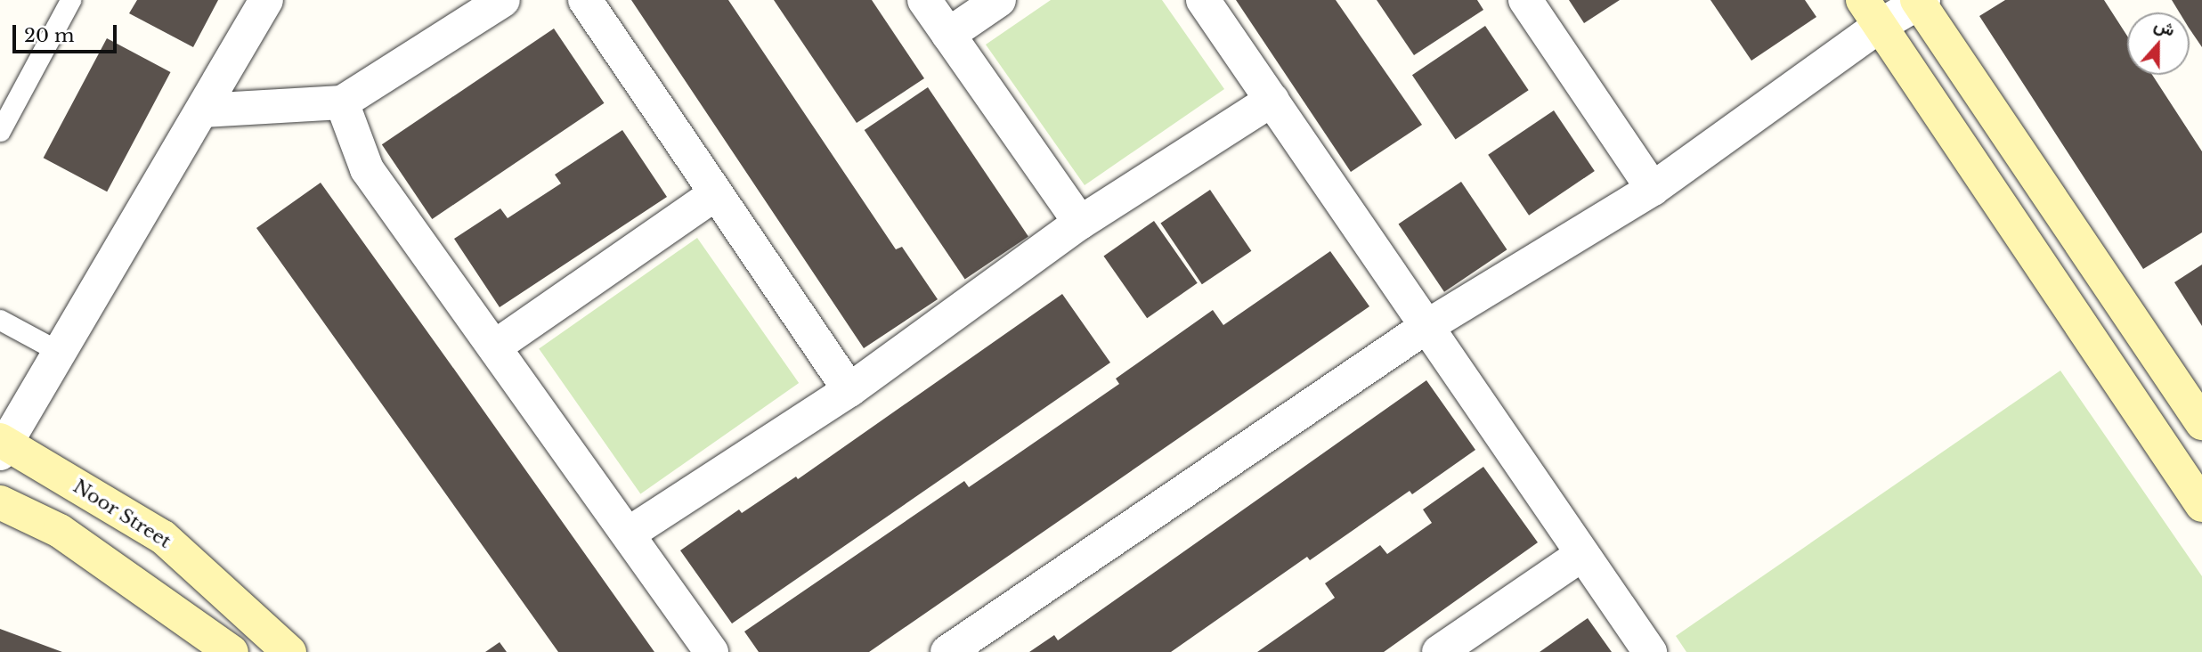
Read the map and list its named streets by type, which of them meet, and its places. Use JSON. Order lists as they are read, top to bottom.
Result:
{
  "streets": {
    "street": ["Noor Street"]
  },
  "scale_bar": "20 m",
  "north": "top"
}
